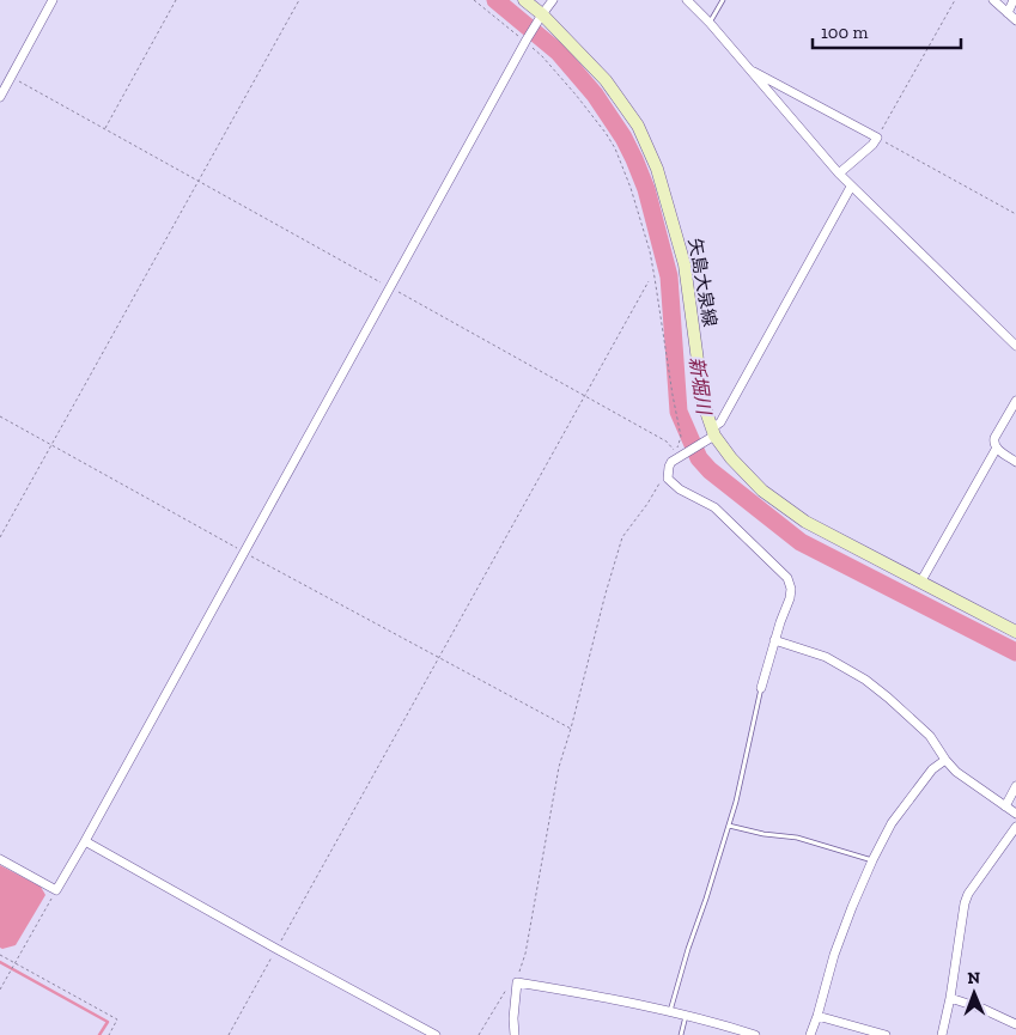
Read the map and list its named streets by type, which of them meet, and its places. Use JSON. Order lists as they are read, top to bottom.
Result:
{
  "streets": {
    "main road": ["矢島大泉線"]
  },
  "water": ["新堀川"],
  "scale_bar": "100 m",
  "north": "top"
}
